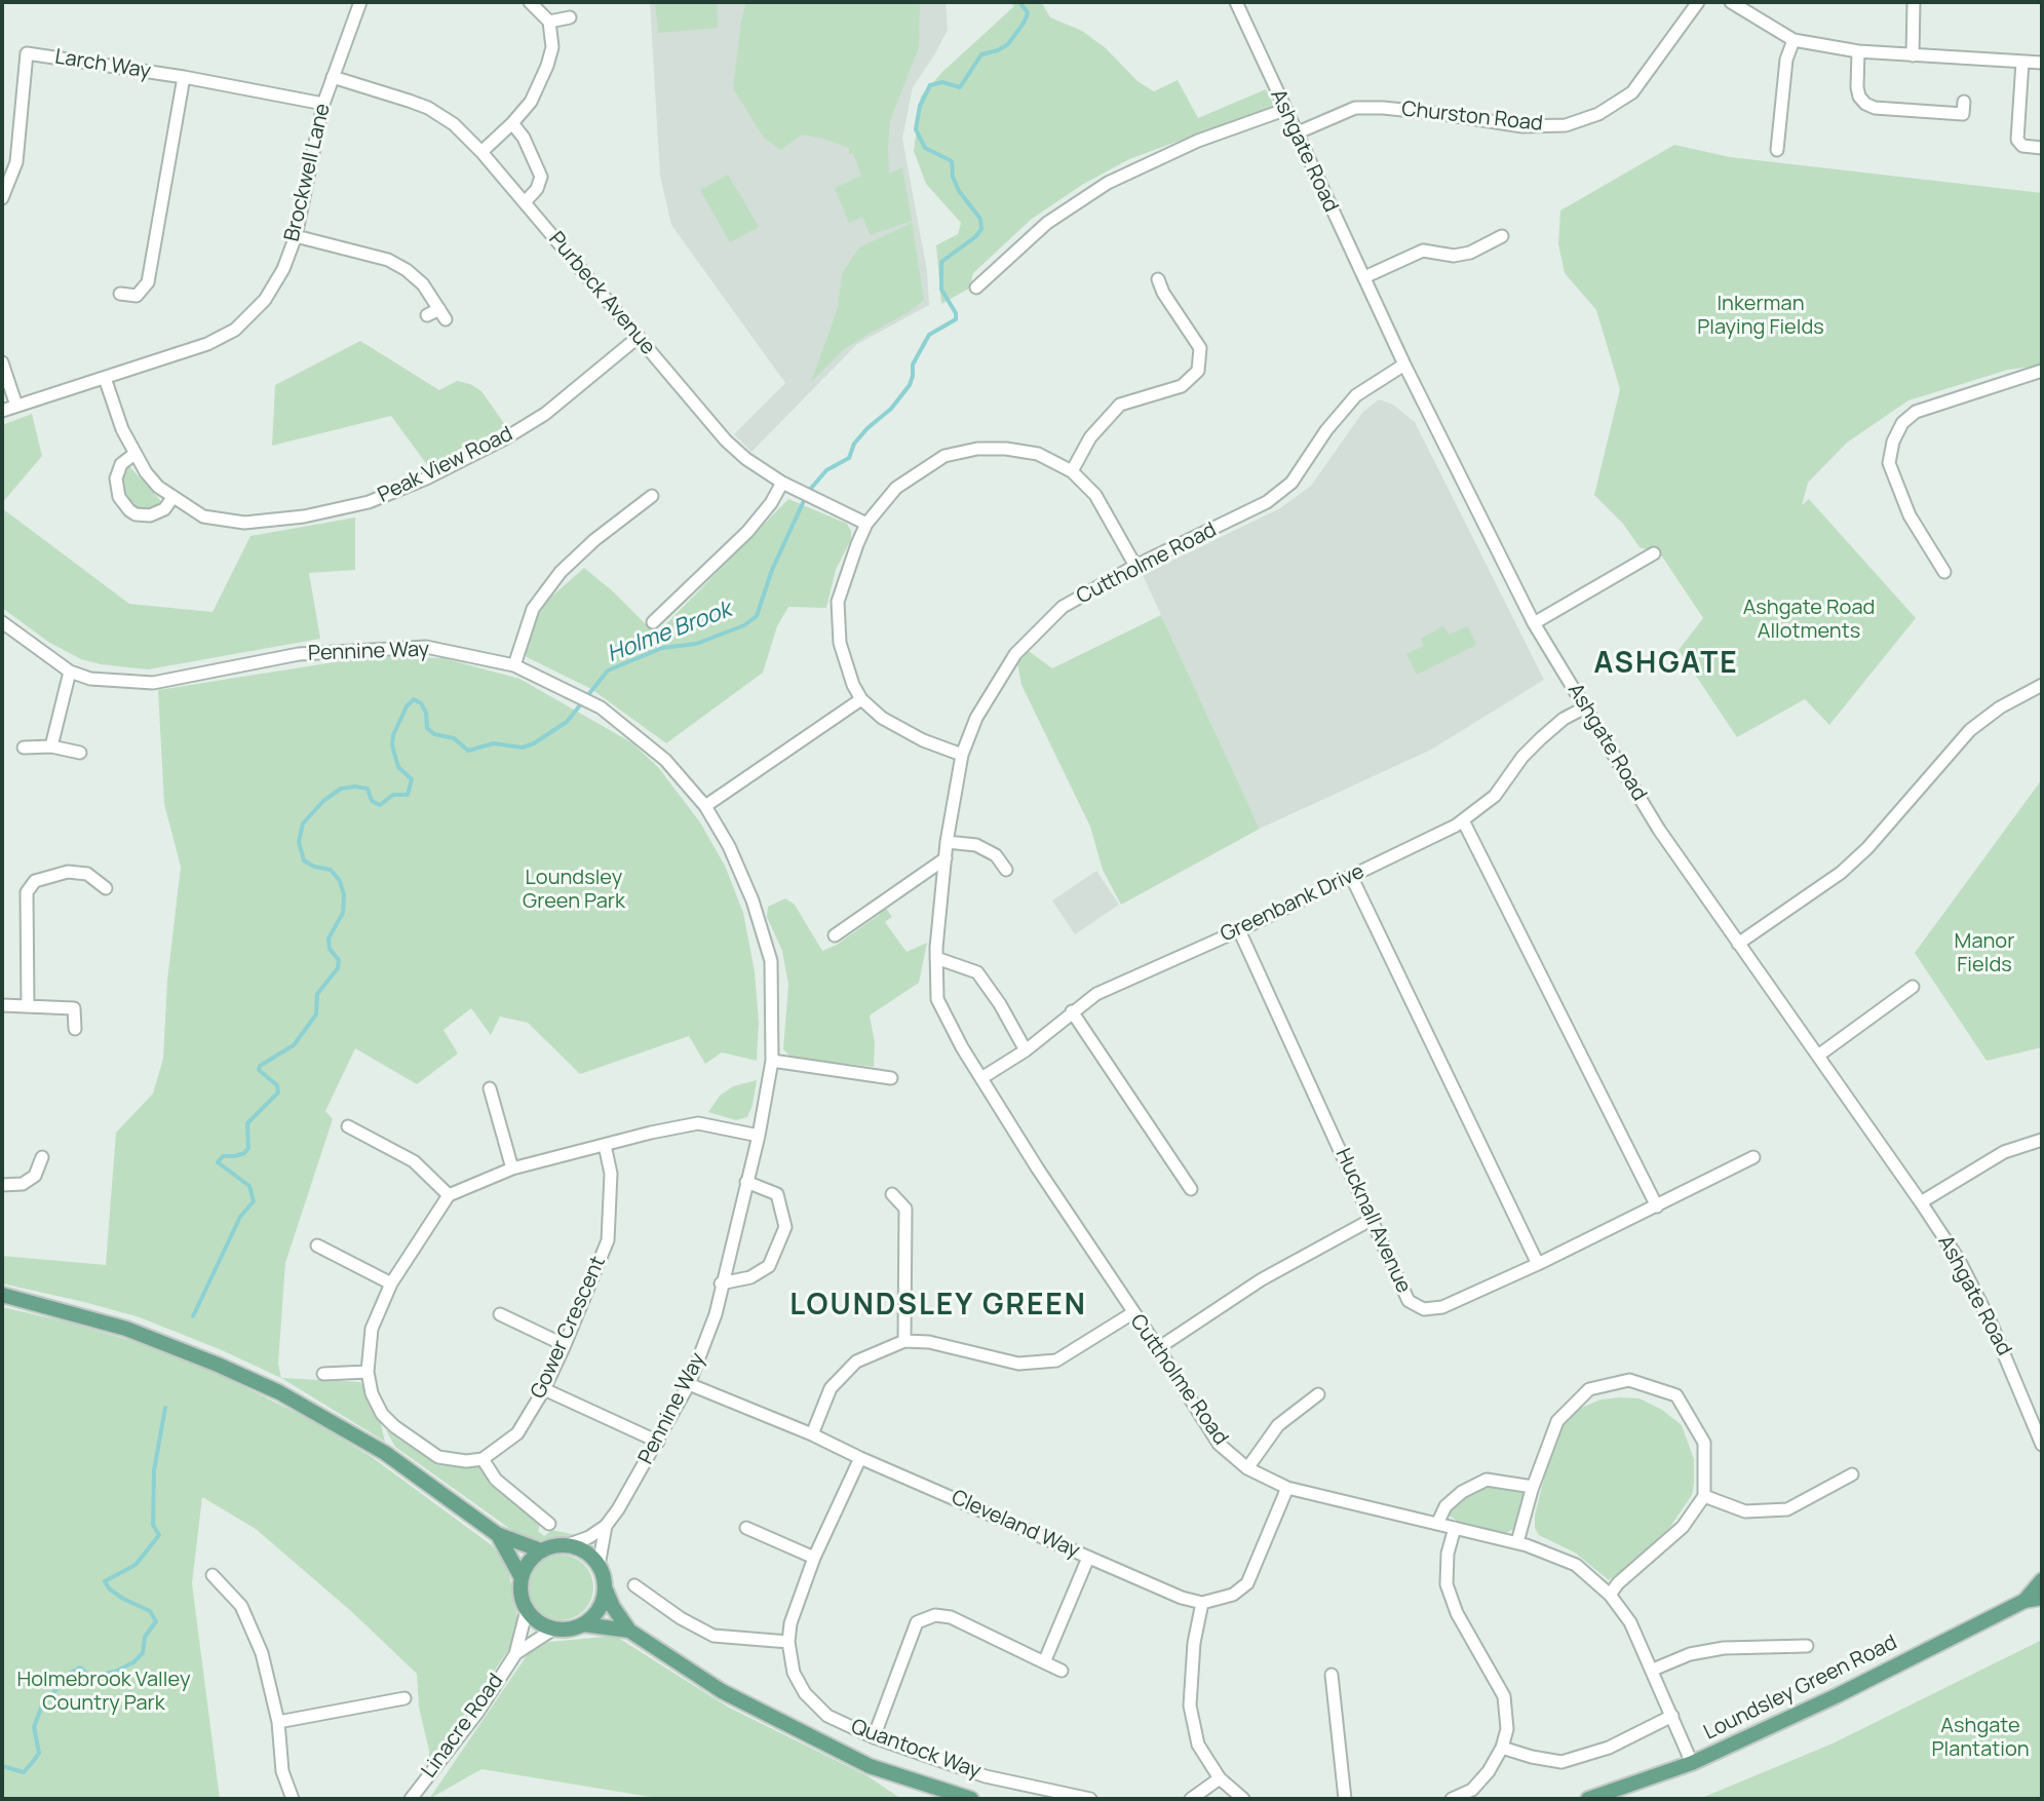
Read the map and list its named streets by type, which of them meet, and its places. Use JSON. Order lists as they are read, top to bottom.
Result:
{
  "streets": {
    "main road": ["Loundsley Green Road"],
    "street": [
      "Larch Way",
      "Churston Road",
      "Ashgate Road",
      "Brockwell Lane",
      "Purbeck Avenue",
      "Peak View Road",
      "Cuttholme Road",
      "Pennine Way",
      "Greenbank Drive",
      "Hucknall Avenue",
      "Gower Crescent",
      "Cleveland Way",
      "Linacre Road",
      "Quantock Way"
    ]
  },
  "crossings": [
    ["Larch Way", "Brockwell Lane"],
    ["Churston Road", "Ashgate Road"],
    ["Ashgate Road", "Cuttholme Road"],
    ["Ashgate Road", "Greenbank Drive"],
    ["Brockwell Lane", "Purbeck Avenue"],
    ["Brockwell Lane", "Peak View Road"],
    ["Purbeck Avenue", "Peak View Road"],
    ["Cuttholme Road", "Greenbank Drive"],
    ["Cuttholme Road", "Loundsley Green Road"],
    ["Pennine Way", "Cleveland Way"],
    ["Pennine Way", "Linacre Road"],
    ["Greenbank Drive", "Hucknall Avenue"],
    ["Cleveland Way", "Quantock Way"]
  ],
  "districts": ["ASHGATE", "LOUNDSLEY GREEN"],
  "water": ["Holme Brook"],
  "parks": [
    "Inkerman Playing Fields",
    "Ashgate Road Allotments",
    "Loundsley Green Park",
    "Manor Fields",
    "Holmebrook Valley Country Park",
    "Ashgate Plantation"
  ]
}
